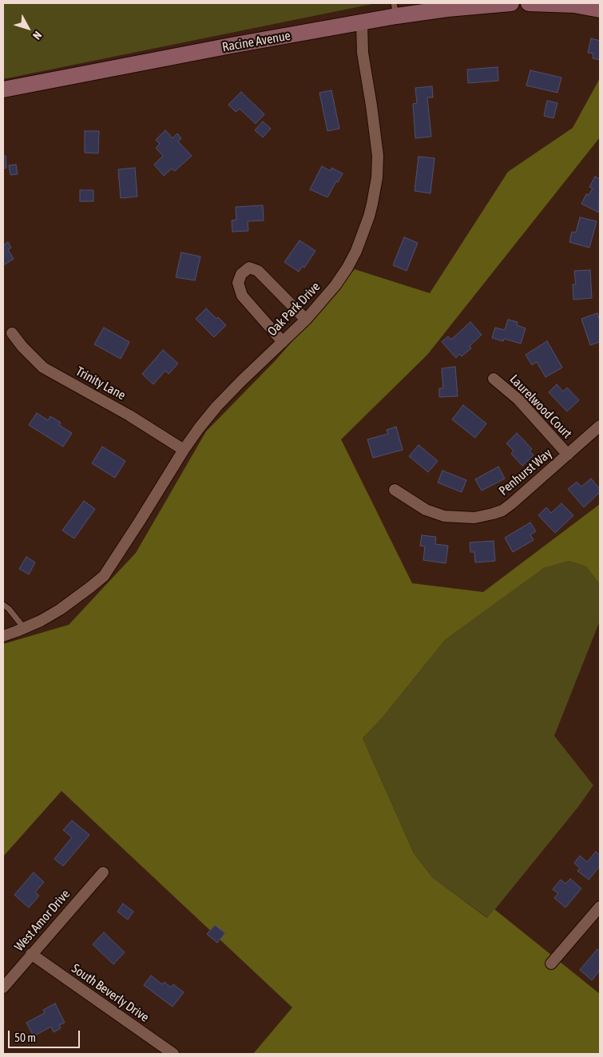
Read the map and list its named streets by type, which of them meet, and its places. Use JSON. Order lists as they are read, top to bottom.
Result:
{
  "streets": {
    "main road": ["Racine Avenue"],
    "street": [
      "Oak Park Drive",
      "Trinity Lane",
      "Laurelwood Court",
      "Penhurst Way",
      "West Amor Drive",
      "South Beverly Drive"
    ]
  },
  "crossings": [
    ["Racine Avenue", "Oak Park Drive"],
    ["Oak Park Drive", "Trinity Lane"],
    ["Laurelwood Court", "Penhurst Way"],
    ["West Amor Drive", "South Beverly Drive"]
  ],
  "scale_bar": "50 m",
  "north": "bottom right"
}
